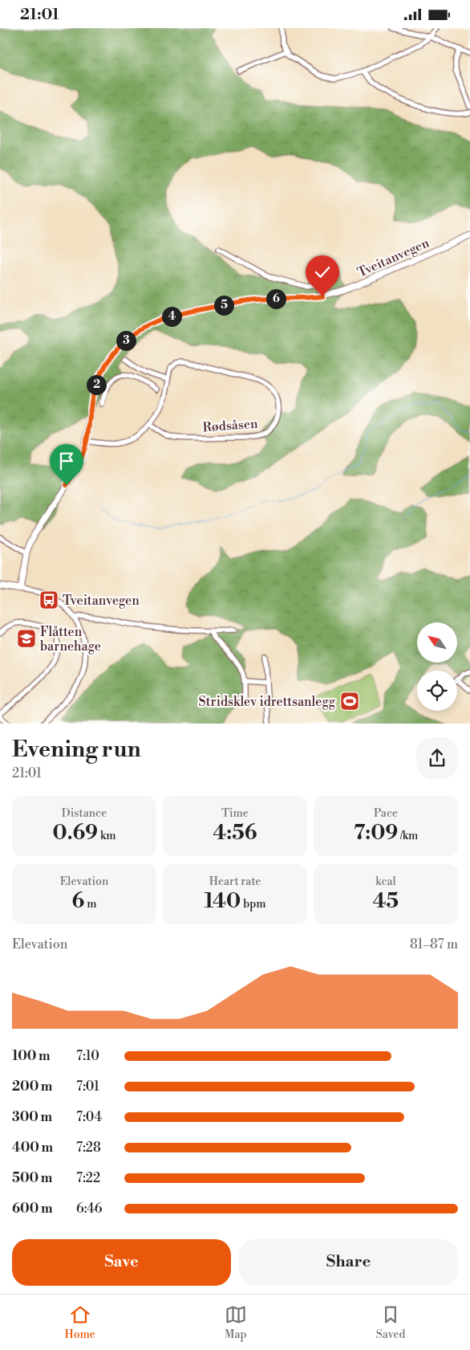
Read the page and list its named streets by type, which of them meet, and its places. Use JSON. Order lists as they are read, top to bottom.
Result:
{
  "streets": {
    "main road": ["Tveitanvegen"],
    "street": ["Rødsåsen"]
  },
  "crossings": [
    ["Tveitanvegen", "Rødsåsen"]
  ],
  "places": {
    "bus stop": ["Tveitanvegen"],
    "school or university": ["Flåtten barnehage"],
    "sports": ["Stridsklev idrettsanlegg"]
  },
  "north": "top left",
  "page": {
    "status": "21:01",
    "pins": [
      "6",
      "5",
      "4",
      "3",
      "2"
    ],
    "heading": ["Evening run", "21:01"],
    "stats": [
      ["Distance", "0.69 km"],
      ["Time", "4:56"],
      ["Pace", "7:09 /km"],
      ["Elevation", "6 m"],
      ["Heart rate", "140 bpm"],
      ["kcal", "45"]
    ],
    "chart": ["Elevation", "81–87 m"],
    "list": [
      {
        "name": "100 m",
        "note": "7:10"
      },
      {
        "name": "200 m",
        "note": "7:01"
      },
      {
        "name": "300 m",
        "note": "7:04"
      },
      {
        "name": "400 m",
        "note": "7:28"
      },
      {
        "name": "500 m",
        "note": "7:22"
      },
      {
        "name": "600 m",
        "note": "6:46"
      }
    ],
    "buttons": ["Save", "Share"],
    "tabs": ["Home", "Map", "Saved"]
  }
}
